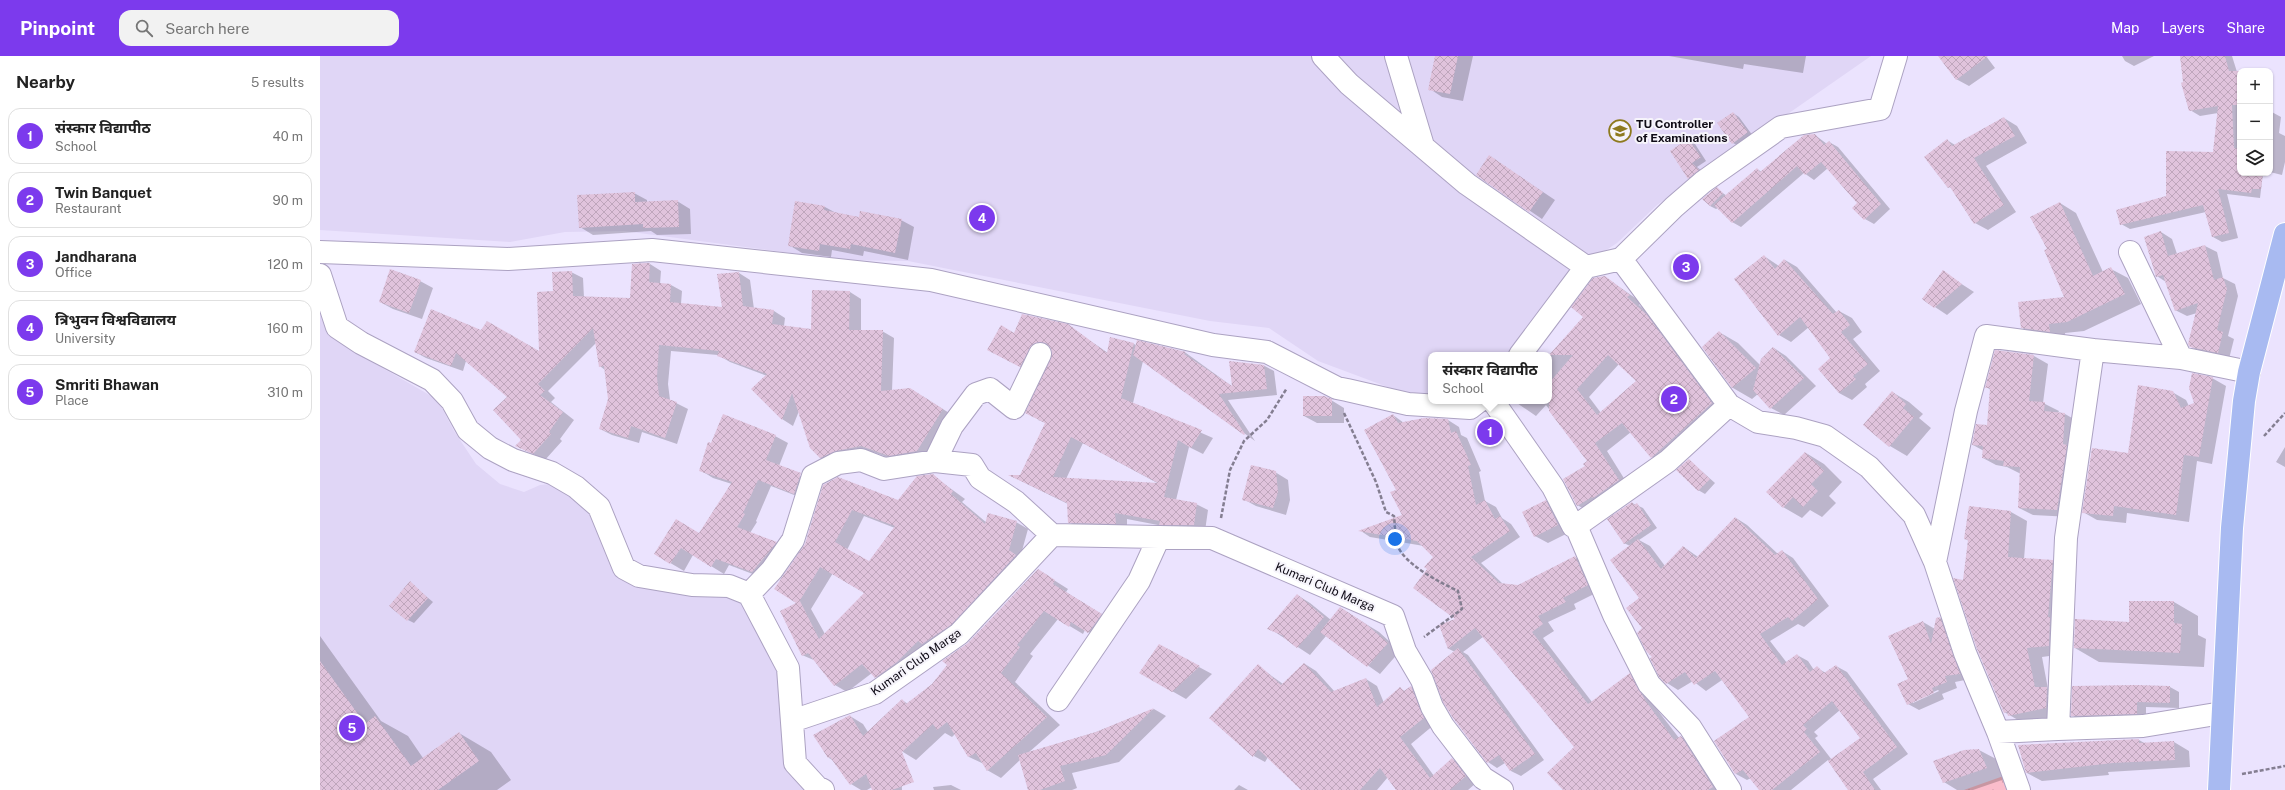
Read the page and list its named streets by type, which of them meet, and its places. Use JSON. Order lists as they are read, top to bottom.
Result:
{
  "streets": {
    "street": ["Kumari Club Marga"]
  },
  "places": {
    "school or university": ["TU Controller of Examinations"]
  },
  "page": {
    "header": "Pinpoint",
    "search": "Search here",
    "nav": ["Map", "Layers", "Share"],
    "heading": ["Nearby", "5 results"],
    "map_buttons": ["+", "−"],
    "list": [
      {
        "mark": "1",
        "name": "संस्कार विद्यापीठ",
        "note": "School",
        "value": "40 m"
      },
      {
        "mark": "2",
        "name": "Twin Banquet",
        "note": "Restaurant",
        "value": "90 m"
      },
      {
        "mark": "3",
        "name": "Jandharana",
        "note": "Office",
        "value": "120 m"
      },
      {
        "mark": "4",
        "name": "त्रिभुवन विश्वविद्यालय",
        "note": "University",
        "value": "160 m"
      },
      {
        "mark": "5",
        "name": "Smriti Bhawan",
        "note": "Place",
        "value": "310 m"
      }
    ],
    "pins": [
      "4",
      "3",
      "2",
      "1",
      "5"
    ],
    "popup": ["संस्कार विद्यापीठ", "School"]
  }
}
